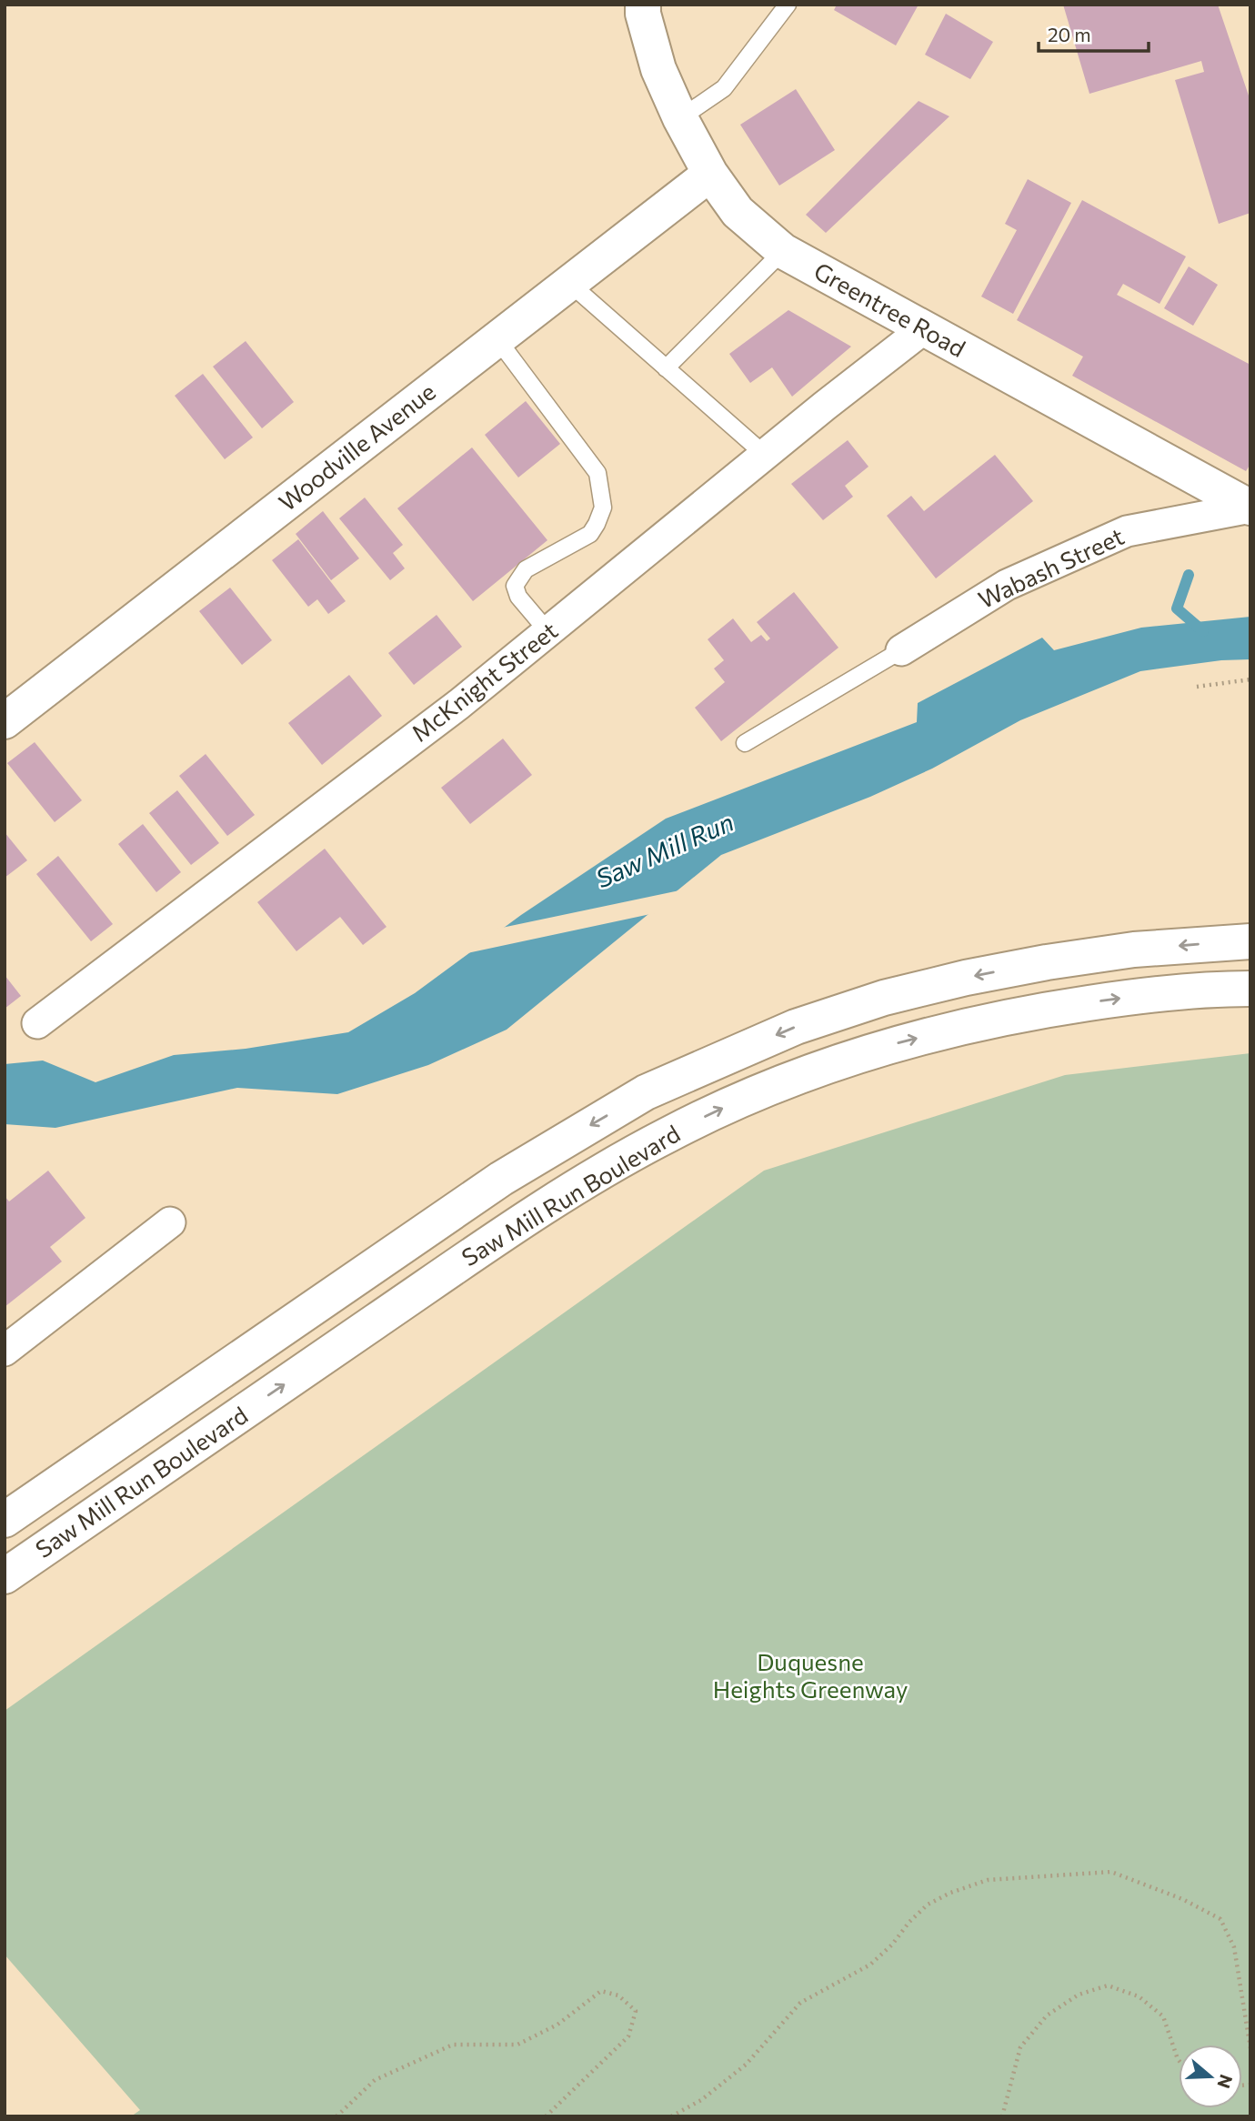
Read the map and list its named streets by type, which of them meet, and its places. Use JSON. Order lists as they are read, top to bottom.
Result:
{
  "streets": {
    "main road": ["Greentree Road", "Woodville Avenue", "Saw Mill Run Boulevard"],
    "street": ["Wabash Street", "McKnight Street"]
  },
  "crossings": [
    ["Greentree Road", "Woodville Avenue"],
    ["Greentree Road", "Wabash Street"],
    ["Greentree Road", "McKnight Street"]
  ],
  "water": ["Saw Mill Run"],
  "parks": ["Duquesne Heights Greenway"],
  "scale_bar": "20 m",
  "north": "right"
}
